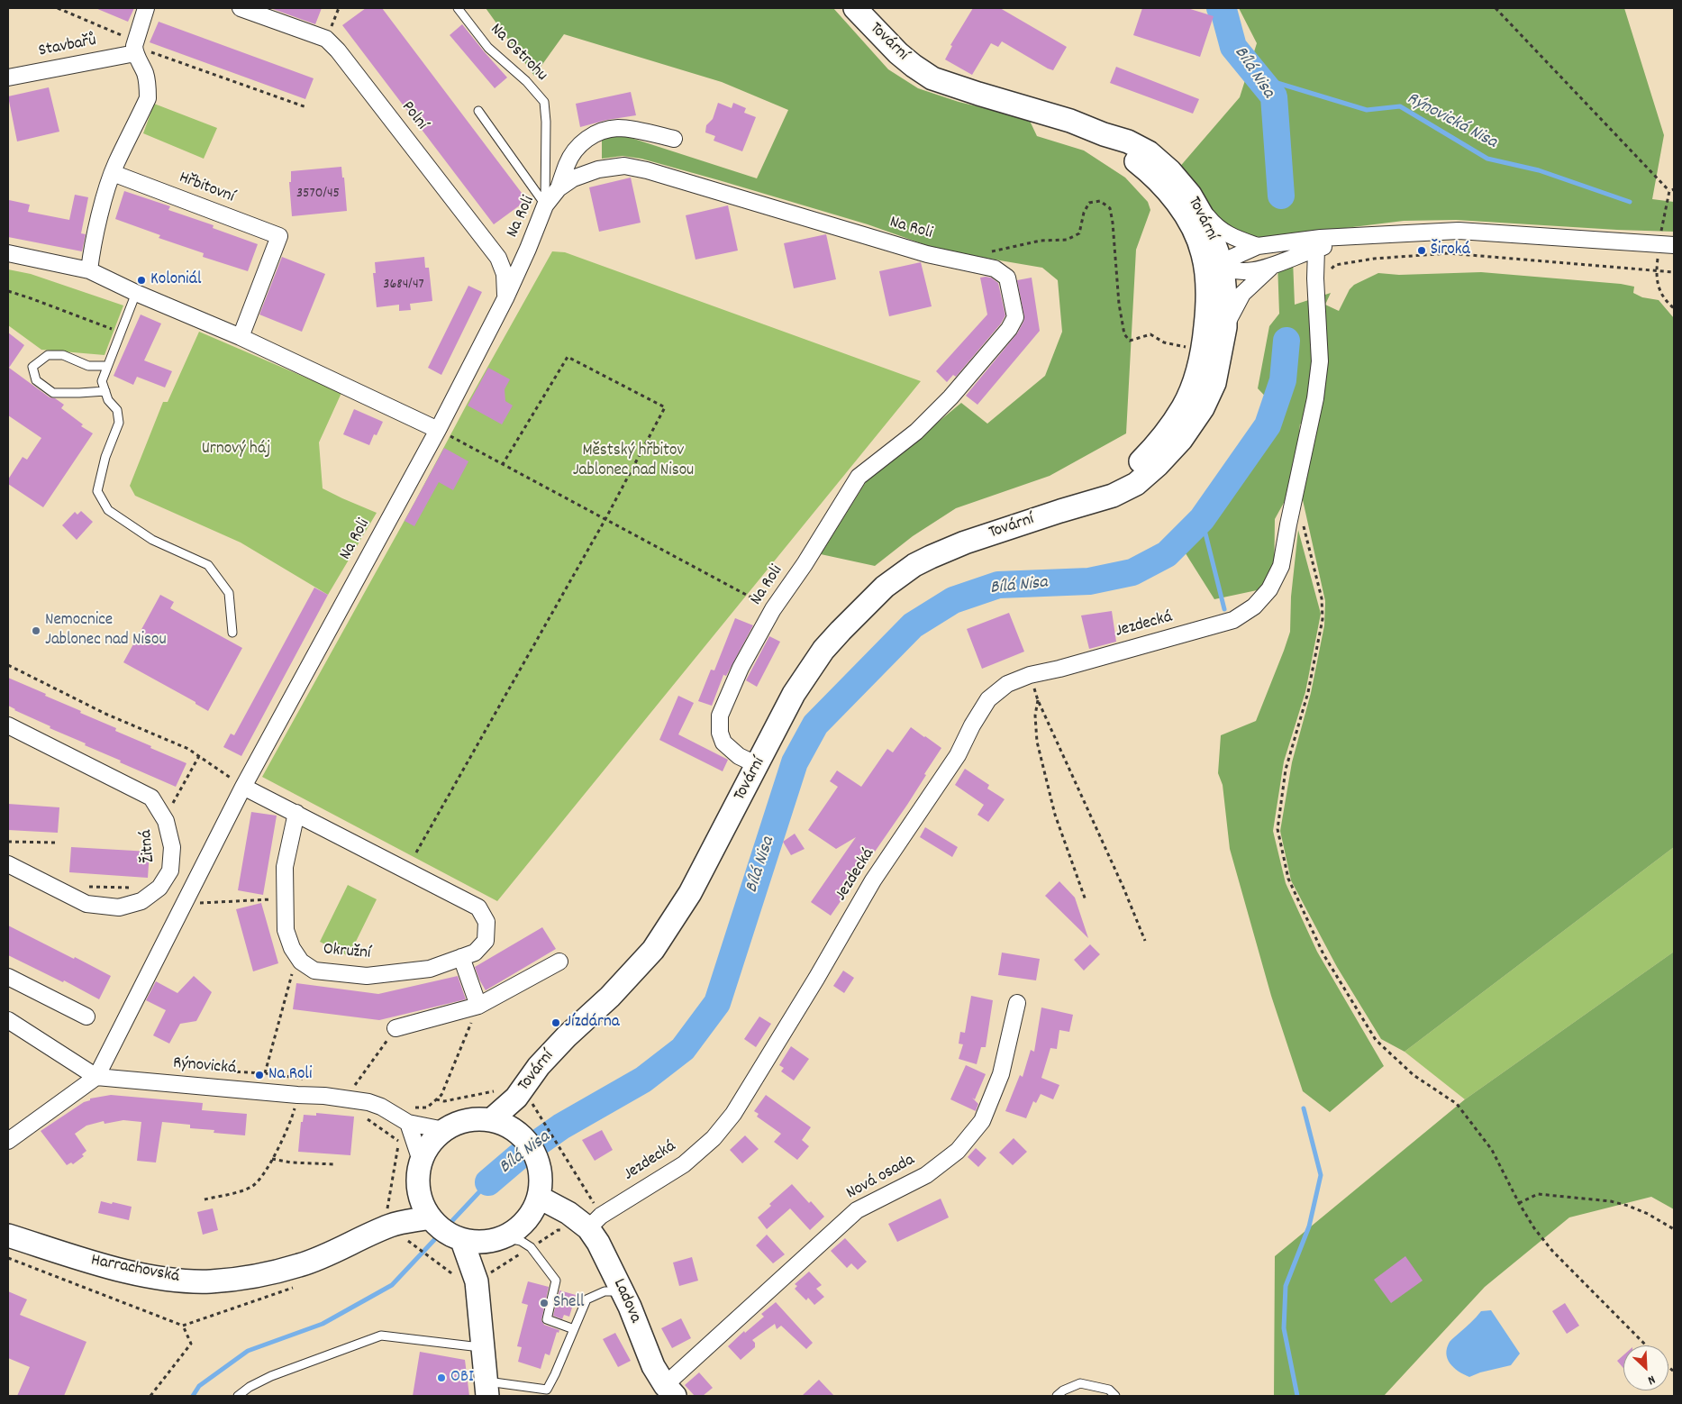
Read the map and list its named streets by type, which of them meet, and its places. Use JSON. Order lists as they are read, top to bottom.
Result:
{
  "streets": {
    "street": [
      "Tovární",
      "Stavbařů",
      "Polní",
      "Hřbitovní",
      "Na Roli",
      "Jezdecká",
      "Žitná",
      "Okružní",
      "Rýnovická",
      "Nová osada",
      "Harrachovská",
      "Ladova"
    ],
    "lane": ["Na Ostrohu"]
  },
  "crossings": [
    ["Tovární", "Na Roli"],
    ["Tovární", "Rýnovická"],
    ["Tovární", "Harrachovská"],
    ["Na Ostrohu", "Na Roli"],
    ["Polní", "Na Roli"],
    ["Na Roli", "Okružní"],
    ["Na Roli", "Rýnovická"],
    ["Jezdecká", "Ladova"],
    ["Rýnovická", "Harrachovská"],
    ["Nová osada", "Ladova"]
  ],
  "water": ["Bílá Nisa", "Rýnovická Nisa"],
  "parks": ["Urnový háj", "Městský hřbitov Jablonec nad Nisou"],
  "places": [
    "Široká",
    "Koloniál",
    "Nemocnice Jablonec nad Nisou",
    "Jízdárna",
    "Na Roli",
    "Shell",
    "OBI"
  ],
  "house_numbers": ["3570/45", "3684/47"],
  "north": "bottom right"
}
